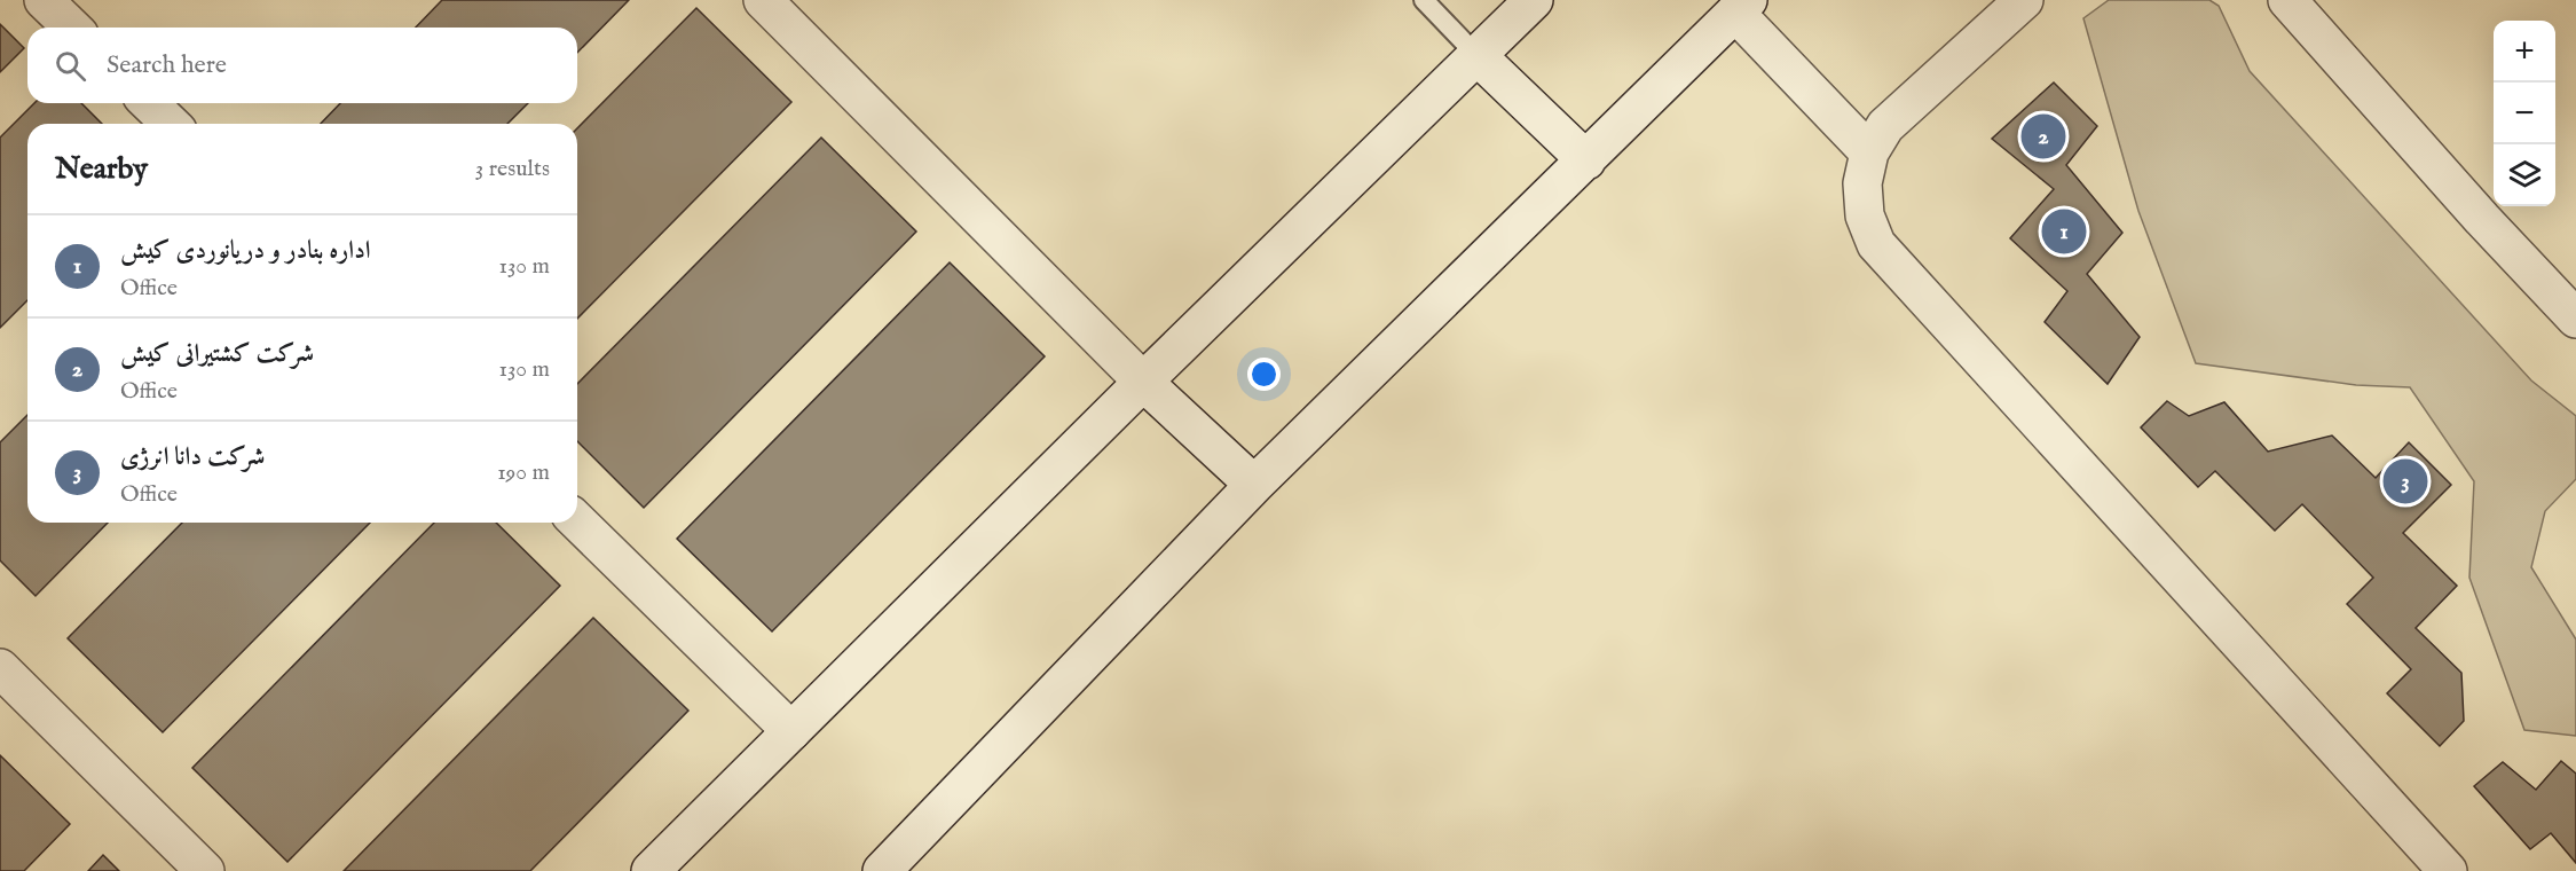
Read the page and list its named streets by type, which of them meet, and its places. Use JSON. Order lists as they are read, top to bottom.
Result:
{
  "page": {
    "map_buttons": ["+", "−"],
    "search": "Search here",
    "pins": ["2", "1", "3"],
    "heading": ["Nearby", "3 results"],
    "list": [
      {
        "mark": "1",
        "name": "اداره بنادر و دریانوردی کیش",
        "note": "Office",
        "value": "130 m"
      },
      {
        "mark": "2",
        "name": "شرکت کشتیرانی کیش",
        "note": "Office",
        "value": "130 m"
      },
      {
        "mark": "3",
        "name": "شرکت دانا انرژی",
        "note": "Office",
        "value": "190 m"
      }
    ]
  }
}
